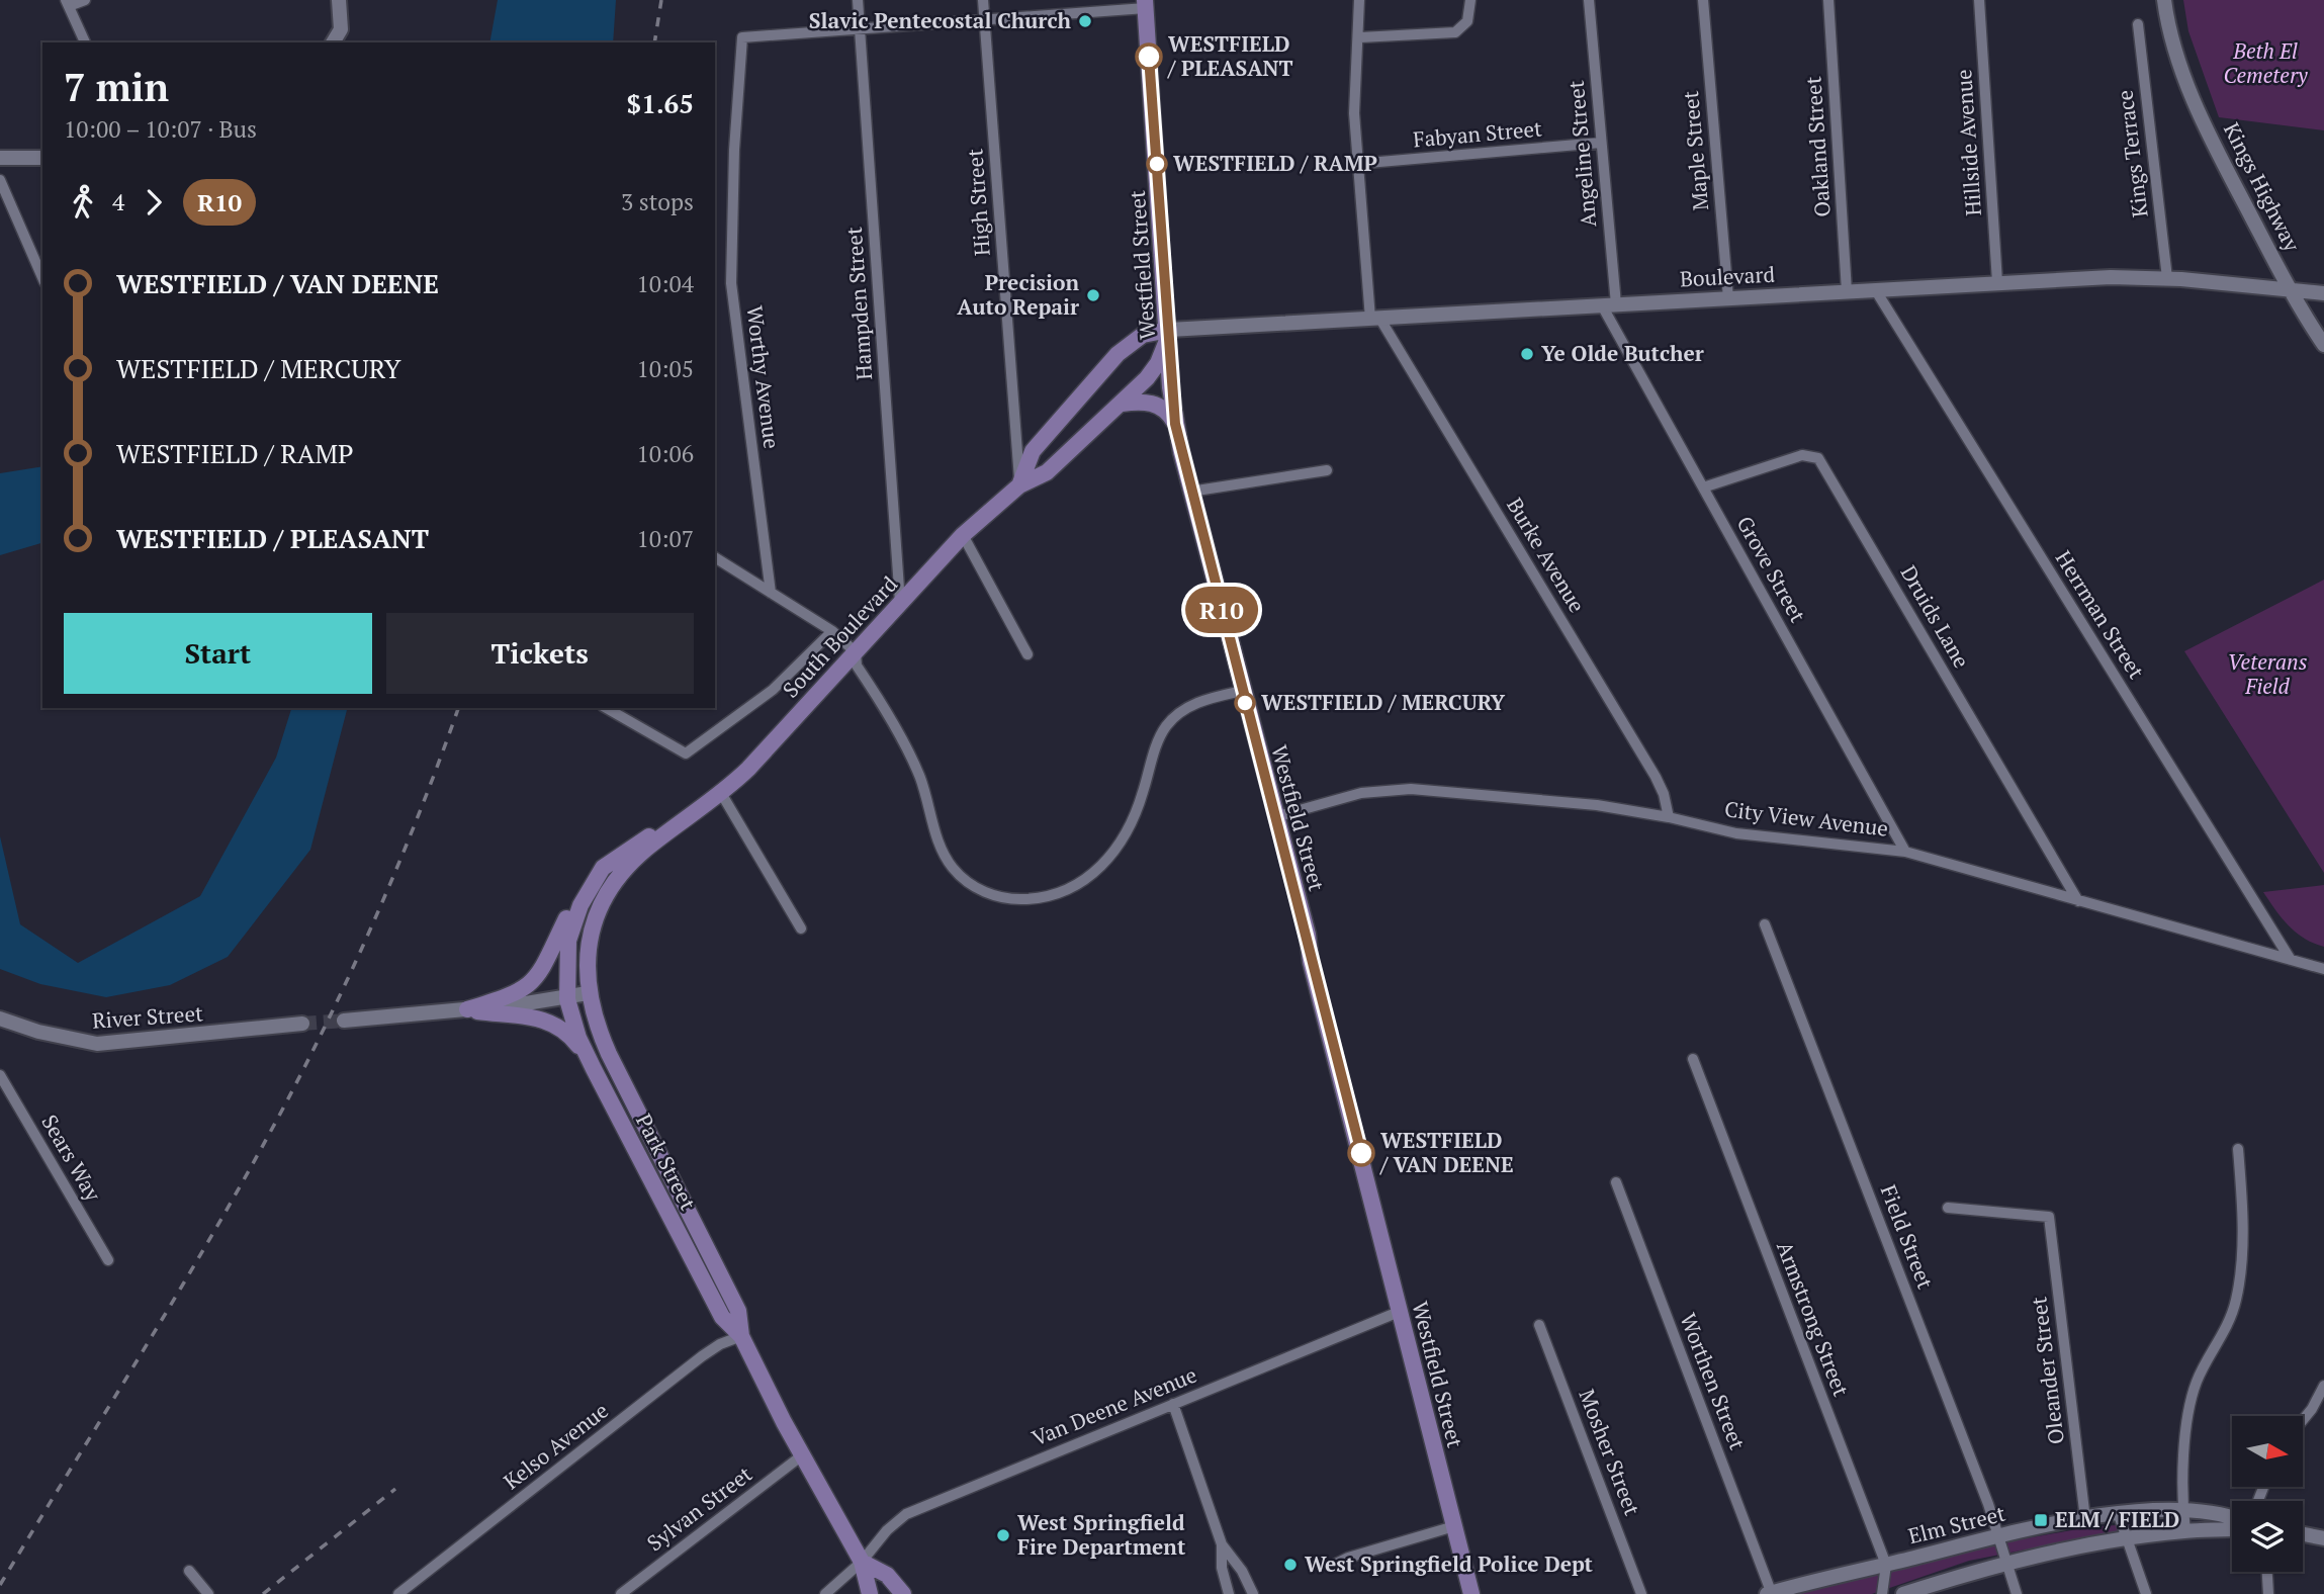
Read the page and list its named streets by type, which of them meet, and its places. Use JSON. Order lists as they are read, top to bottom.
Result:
{
  "streets": {
    "main road": [
      "Kings Highway",
      "Westfield Street",
      "Boulevard",
      "South Boulevard",
      "River Street",
      "Park Street",
      "Elm Street"
    ],
    "street": [
      "Fabyan Street",
      "Hillside Avenue",
      "Oakland Street",
      "Maple Street",
      "Angeline Street",
      "Kings Terrace",
      "High Street",
      "Hampden Street",
      "Worthy Avenue",
      "Burke Avenue",
      "Grove Street",
      "Herrman Street",
      "Druids Lane",
      "City View Avenue",
      "Sears Way",
      "Field Street",
      "Armstrong Street",
      "Oleander Street",
      "Worthen Street",
      "Van Deene Avenue",
      "Kelso Avenue",
      "Mosher Street",
      "Sylvan Street"
    ]
  },
  "crossings": [
    ["Fabyan Street", "Angeline Street"],
    ["Hillside Avenue", "Boulevard"],
    ["Oakland Street", "Boulevard"],
    ["Maple Street", "Boulevard"],
    ["Angeline Street", "Boulevard"],
    ["Angeline Street", "Grove Street"],
    ["Kings Terrace", "Boulevard"],
    ["Kings Highway", "Boulevard"],
    ["High Street", "South Boulevard"],
    ["Westfield Street", "Boulevard"],
    ["Westfield Street", "South Boulevard"],
    ["Westfield Street", "City View Avenue"],
    ["Westfield Street", "Van Deene Avenue"],
    ["Boulevard", "Burke Avenue"],
    ["Boulevard", "Grove Street"],
    ["Boulevard", "Herrman Street"],
    ["Boulevard", "South Boulevard"],
    ["Hampden Street", "Worthy Avenue"],
    ["Hampden Street", "South Boulevard"],
    ["Burke Avenue", "City View Avenue"],
    ["Grove Street", "Druids Lane"],
    ["Grove Street", "City View Avenue"],
    ["Herrman Street", "City View Avenue"],
    ["Druids Lane", "City View Avenue"],
    ["South Boulevard", "Park Street"],
    ["Park Street", "Van Deene Avenue"],
    ["Park Street", "Kelso Avenue"],
    ["Park Street", "Sylvan Street"],
    ["Field Street", "Elm Street"],
    ["Armstrong Street", "Elm Street"],
    ["Oleander Street", "Elm Street"],
    ["Worthen Street", "Elm Street"]
  ],
  "parks": ["Beth El Cemetery", "Veterans Field"],
  "places": {
    "other": [
      "Slavic Pentecostal Church",
      "WESTFIELD / PLEASANT",
      "WESTFIELD / RAMP",
      "Precision Auto Repair",
      "Ye Olde Butcher",
      "WESTFIELD / MERCURY",
      "WESTFIELD / VAN DEENE",
      "West Springfield Fire Department",
      "West Springfield Police Dept"
    ],
    "transit": ["ELM / FIELD"]
  },
  "lines": ["bus line R10"],
  "north": "right",
  "page": {
    "on_map": "R10",
    "heading": ["7 min", "10:00 – 10:07 · Bus", "$1.65"],
    "legs": ["4", "R10", "3 stops"],
    "list": [
      {
        "name": "WESTFIELD / VAN DEENE",
        "value": "10:04"
      },
      {
        "name": "WESTFIELD / MERCURY",
        "value": "10:05"
      },
      {
        "name": "WESTFIELD / RAMP",
        "value": "10:06"
      },
      {
        "name": "WESTFIELD / PLEASANT",
        "value": "10:07"
      }
    ],
    "buttons": ["Start", "Tickets"]
  }
}
